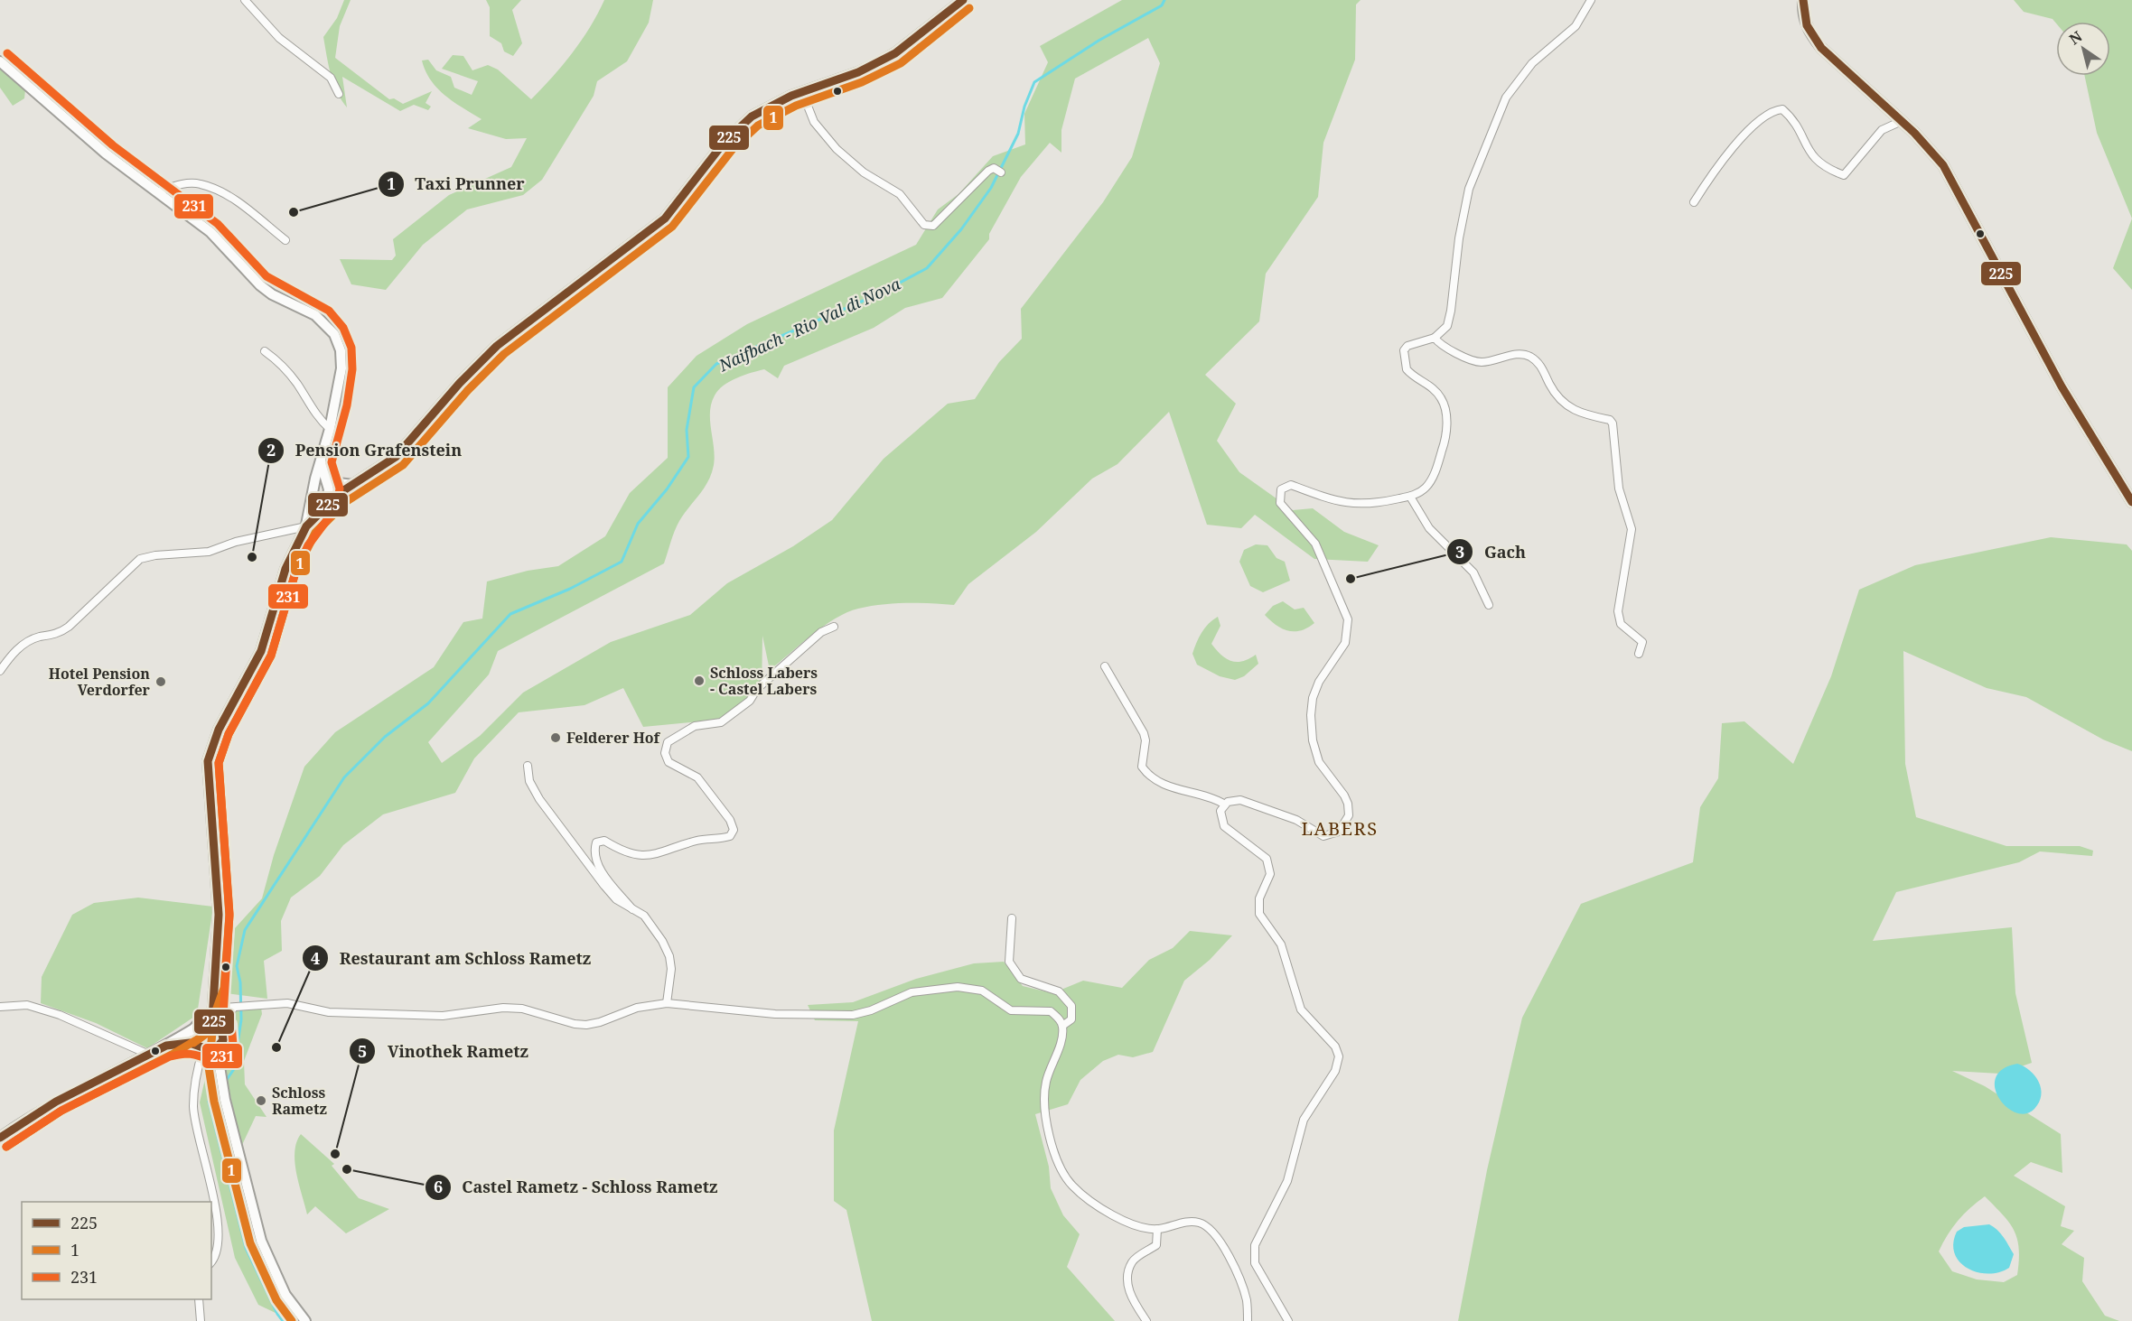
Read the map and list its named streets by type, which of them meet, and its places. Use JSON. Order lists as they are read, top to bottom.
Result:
{
  "districts": ["LABERS"],
  "water": ["Naifbach - Rio Val di Nova"],
  "places": [
    "Taxi Prunner",
    "Pension Grafenstein",
    "Gach",
    "Schloss Labers - Castel Labers",
    "Hotel Pension Verdorfer",
    "Felderer Hof",
    "Restaurant am Schloss Rametz",
    "Schloss Rametz",
    "Vinothek Rametz",
    "Castel Rametz - Schloss Rametz"
  ],
  "lines": ["transit line 225", "transit line 1", "transit line 231"],
  "legend": ["225", "1", "231"],
  "north": "top left"
}
